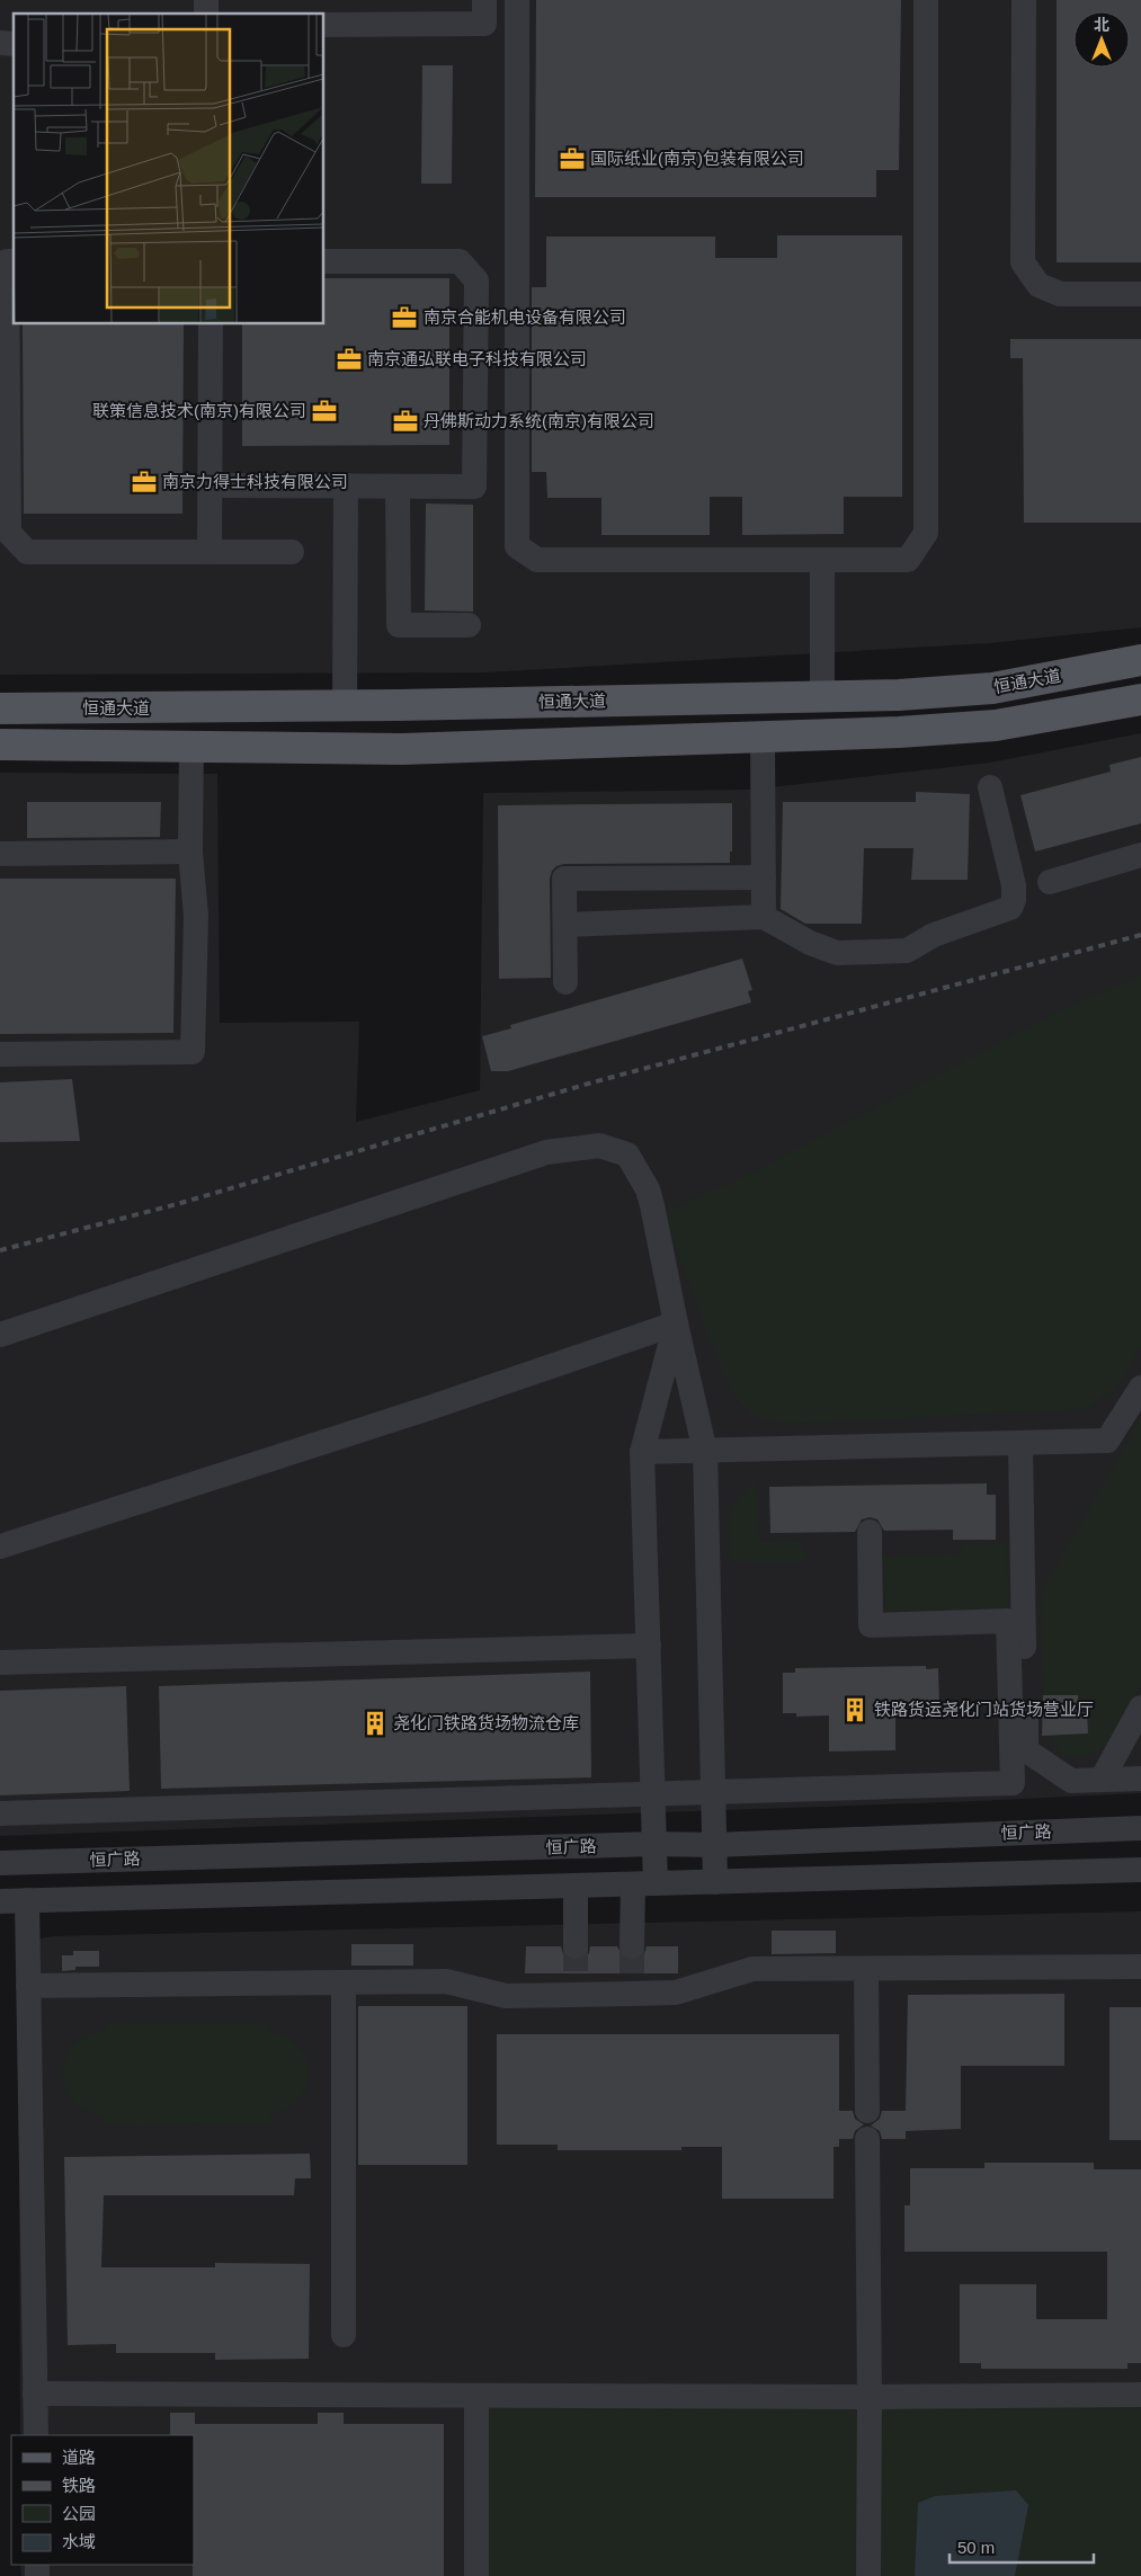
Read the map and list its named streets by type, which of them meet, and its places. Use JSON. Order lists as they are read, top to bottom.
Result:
{
  "streets": {
    "main road": ["恒通大道"],
    "street": ["恒广路"]
  },
  "places": {
    "office": [
      "国际纸业(南京)包装有限公司",
      "南京合能机电设备有限公司",
      "南京通弘联电子科技有限公司",
      "联策信息技术(南京)有限公司",
      "丹佛斯动力系统(南京)有限公司",
      "南京力得士科技有限公司"
    ],
    "building": ["铁路货运尧化门站货场营业厅", "尧化门铁路货场物流仓库"]
  },
  "legend": [
    "道路",
    "铁路",
    "公园",
    "水域"
  ],
  "scale_bar": "50 m",
  "north": "top"
}
